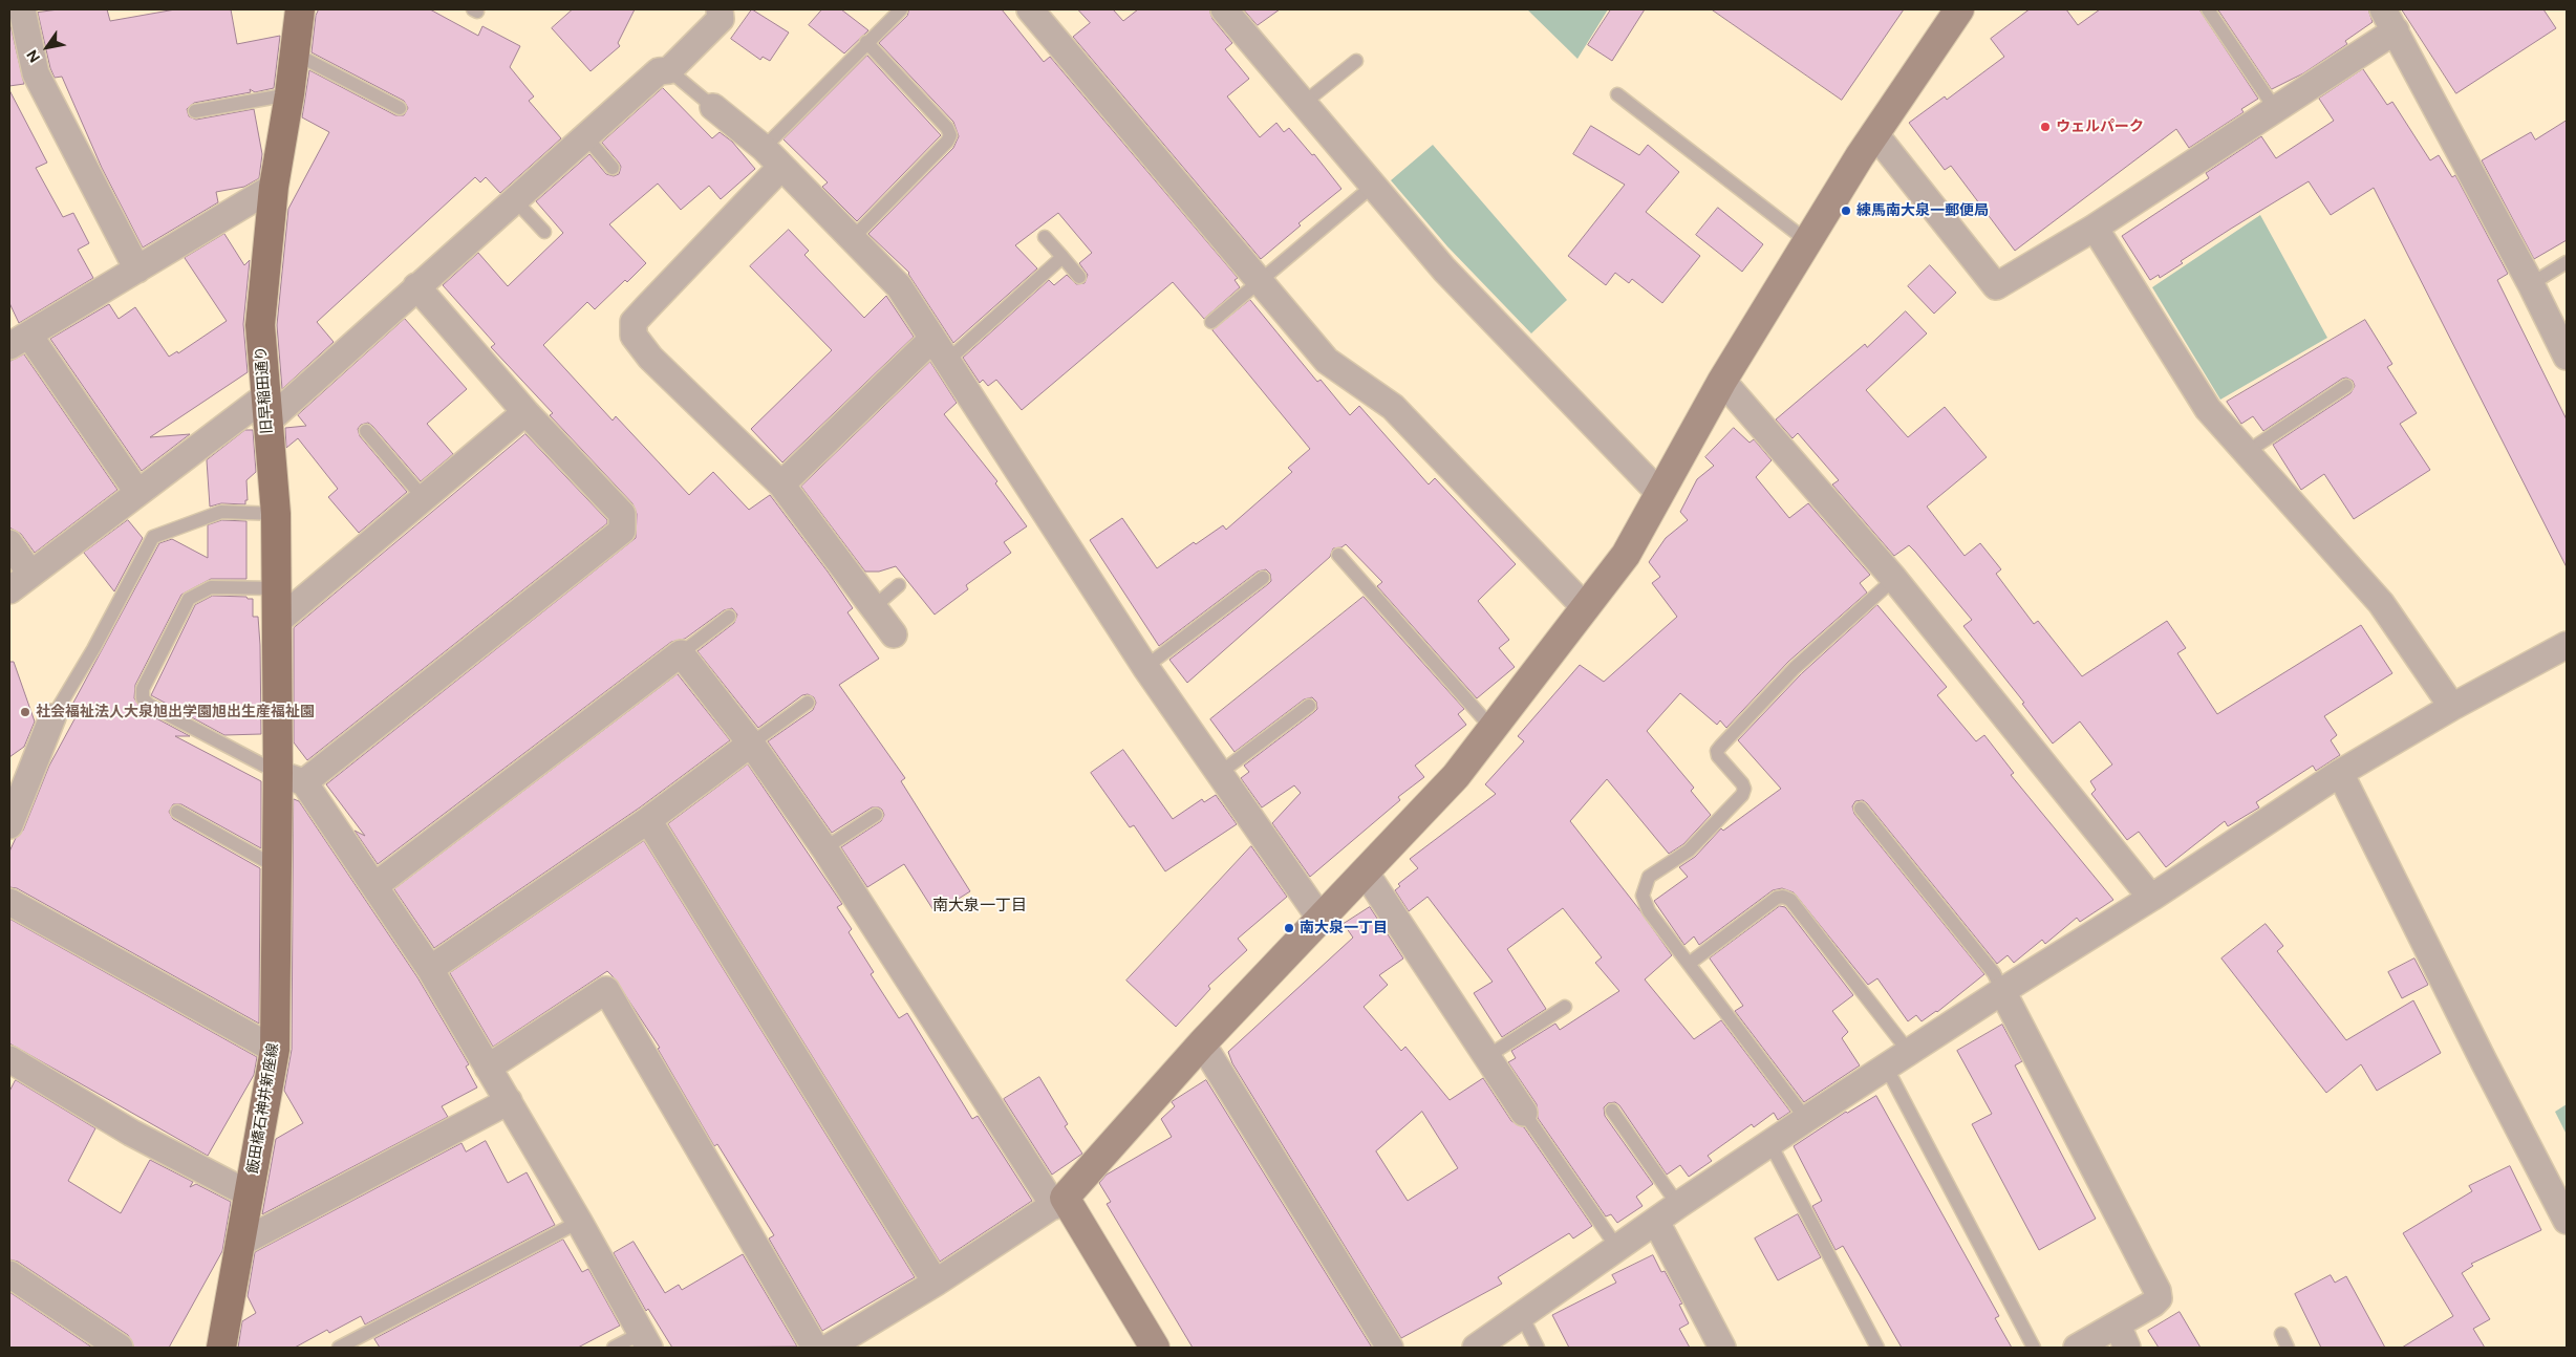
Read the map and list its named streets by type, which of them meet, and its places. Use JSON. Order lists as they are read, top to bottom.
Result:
{
  "streets": {
    "main road": ["旧早稲田通り", "飯田橋石神井新座線"]
  },
  "crossings": [
    ["旧早稲田通り", "飯田橋石神井新座線"]
  ],
  "districts": ["南大泉一丁目"],
  "places": [
    "ウェルパーク",
    "練馬南大泉一郵便局",
    "社会福祉法人大泉旭出学園旭出生産福祉園",
    "南大泉一丁目"
  ],
  "north": "bottom left"
}
